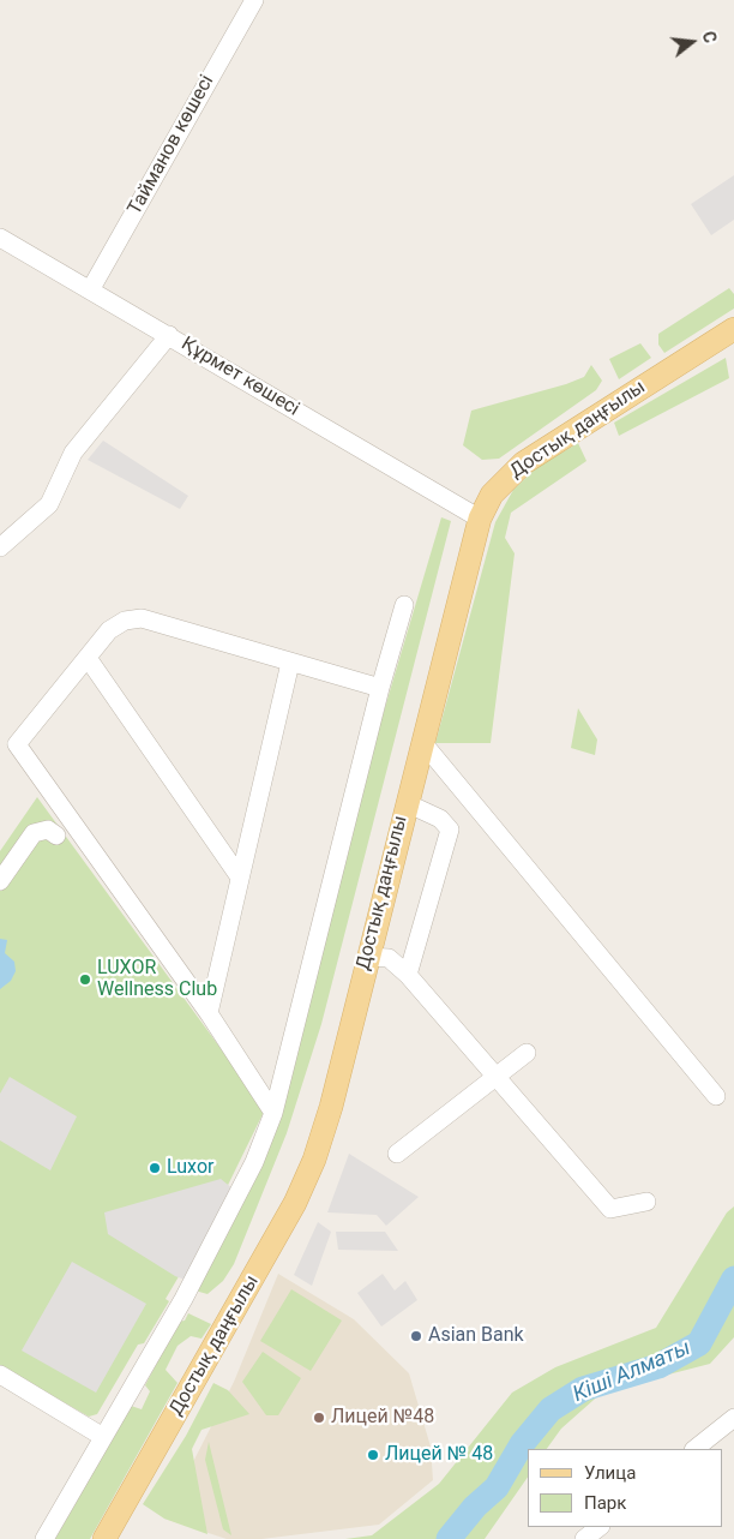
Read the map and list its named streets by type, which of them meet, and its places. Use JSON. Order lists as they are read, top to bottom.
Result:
{
  "streets": {
    "main road": ["Достық даңғылы"],
    "street": ["Тайманов көшесі", "Құрмет көшесі"]
  },
  "crossings": [
    ["Тайманов көшесі", "Құрмет көшесі"],
    ["Құрмет көшесі", "Достық даңғылы"]
  ],
  "water": ["Кіші Алматы"],
  "places": [
    "LUXOR Wellness Club",
    "Luxor",
    "Asian Bank",
    "Лицей №48",
    "Лицей № 48"
  ],
  "legend": ["Улица", "Парк"],
  "north": "right"
}
